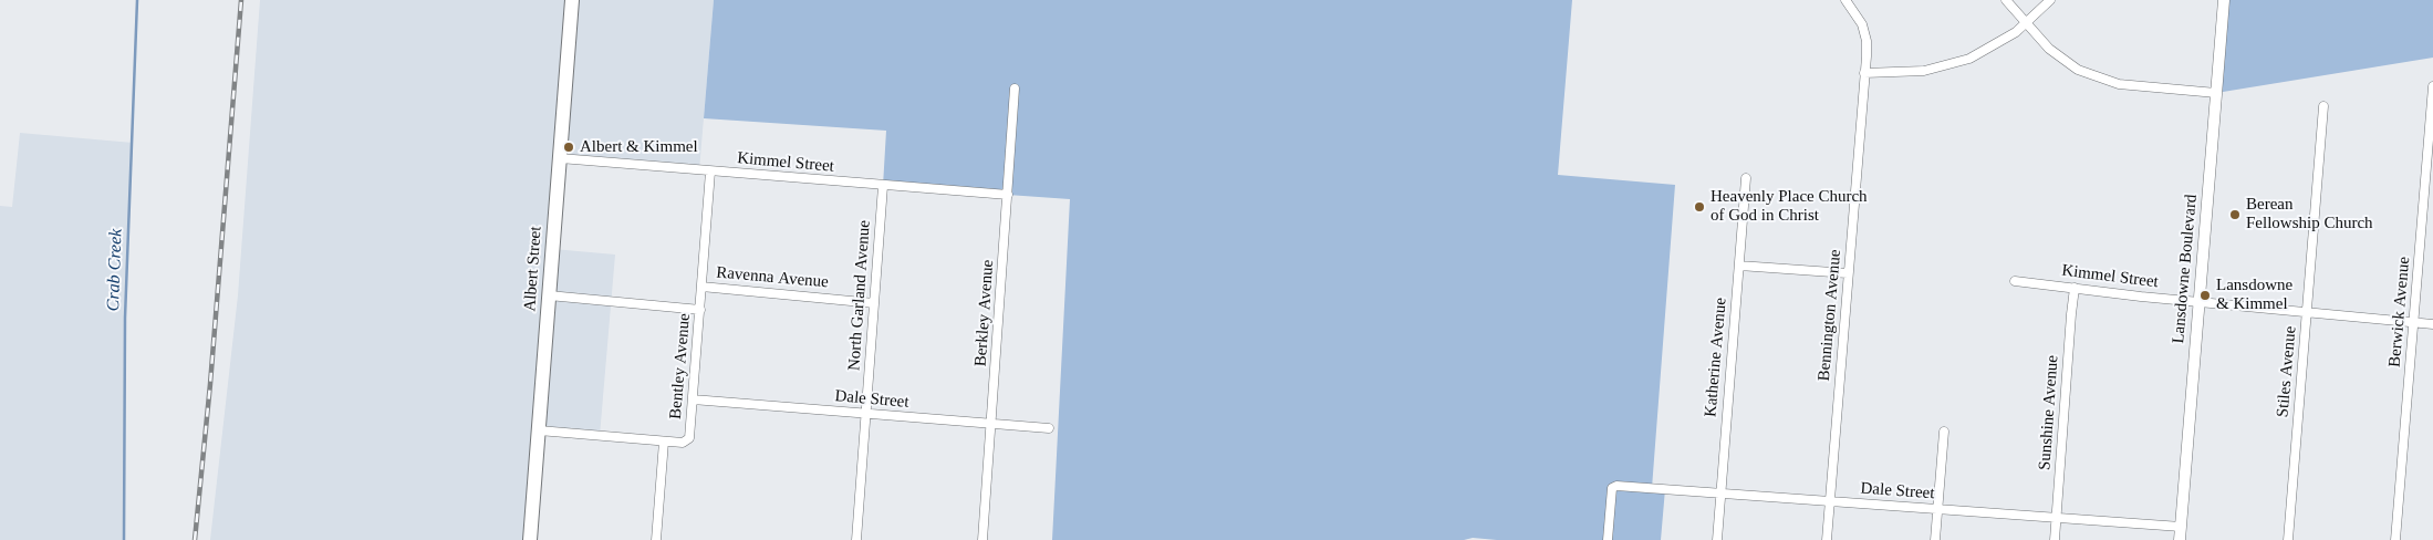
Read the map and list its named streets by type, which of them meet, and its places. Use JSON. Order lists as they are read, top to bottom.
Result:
{
  "streets": {
    "main road": ["Albert Street"],
    "street": [
      "Kimmel Street",
      "Lansdowne Boulevard",
      "Ravenna Avenue",
      "North Garland Avenue",
      "Berwick Avenue",
      "Berkley Avenue",
      "Bennington Avenue",
      "Katherine Avenue",
      "Bentley Avenue",
      "Stiles Avenue",
      "Dale Street",
      "Sunshine Avenue"
    ]
  },
  "crossings": [
    ["Kimmel Street", "Albert Street"],
    ["Kimmel Street", "Lansdowne Boulevard"],
    ["Kimmel Street", "North Garland Avenue"],
    ["Kimmel Street", "Berwick Avenue"],
    ["Kimmel Street", "Berkley Avenue"],
    ["Kimmel Street", "Bentley Avenue"],
    ["Kimmel Street", "Stiles Avenue"],
    ["Kimmel Street", "Sunshine Avenue"],
    ["Lansdowne Boulevard", "Dale Street"],
    ["Ravenna Avenue", "North Garland Avenue"],
    ["Ravenna Avenue", "Bentley Avenue"],
    ["North Garland Avenue", "Dale Street"],
    ["Berkley Avenue", "Dale Street"],
    ["Bennington Avenue", "Dale Street"],
    ["Katherine Avenue", "Dale Street"],
    ["Bentley Avenue", "Dale Street"],
    ["Dale Street", "Sunshine Avenue"]
  ],
  "water": ["Crab Creek"],
  "places": [
    "Albert & Kimmel",
    "Heavenly Place Church of God in Christ",
    "Berean Fellowship Church",
    "Lansdowne & Kimmel"
  ]
}
